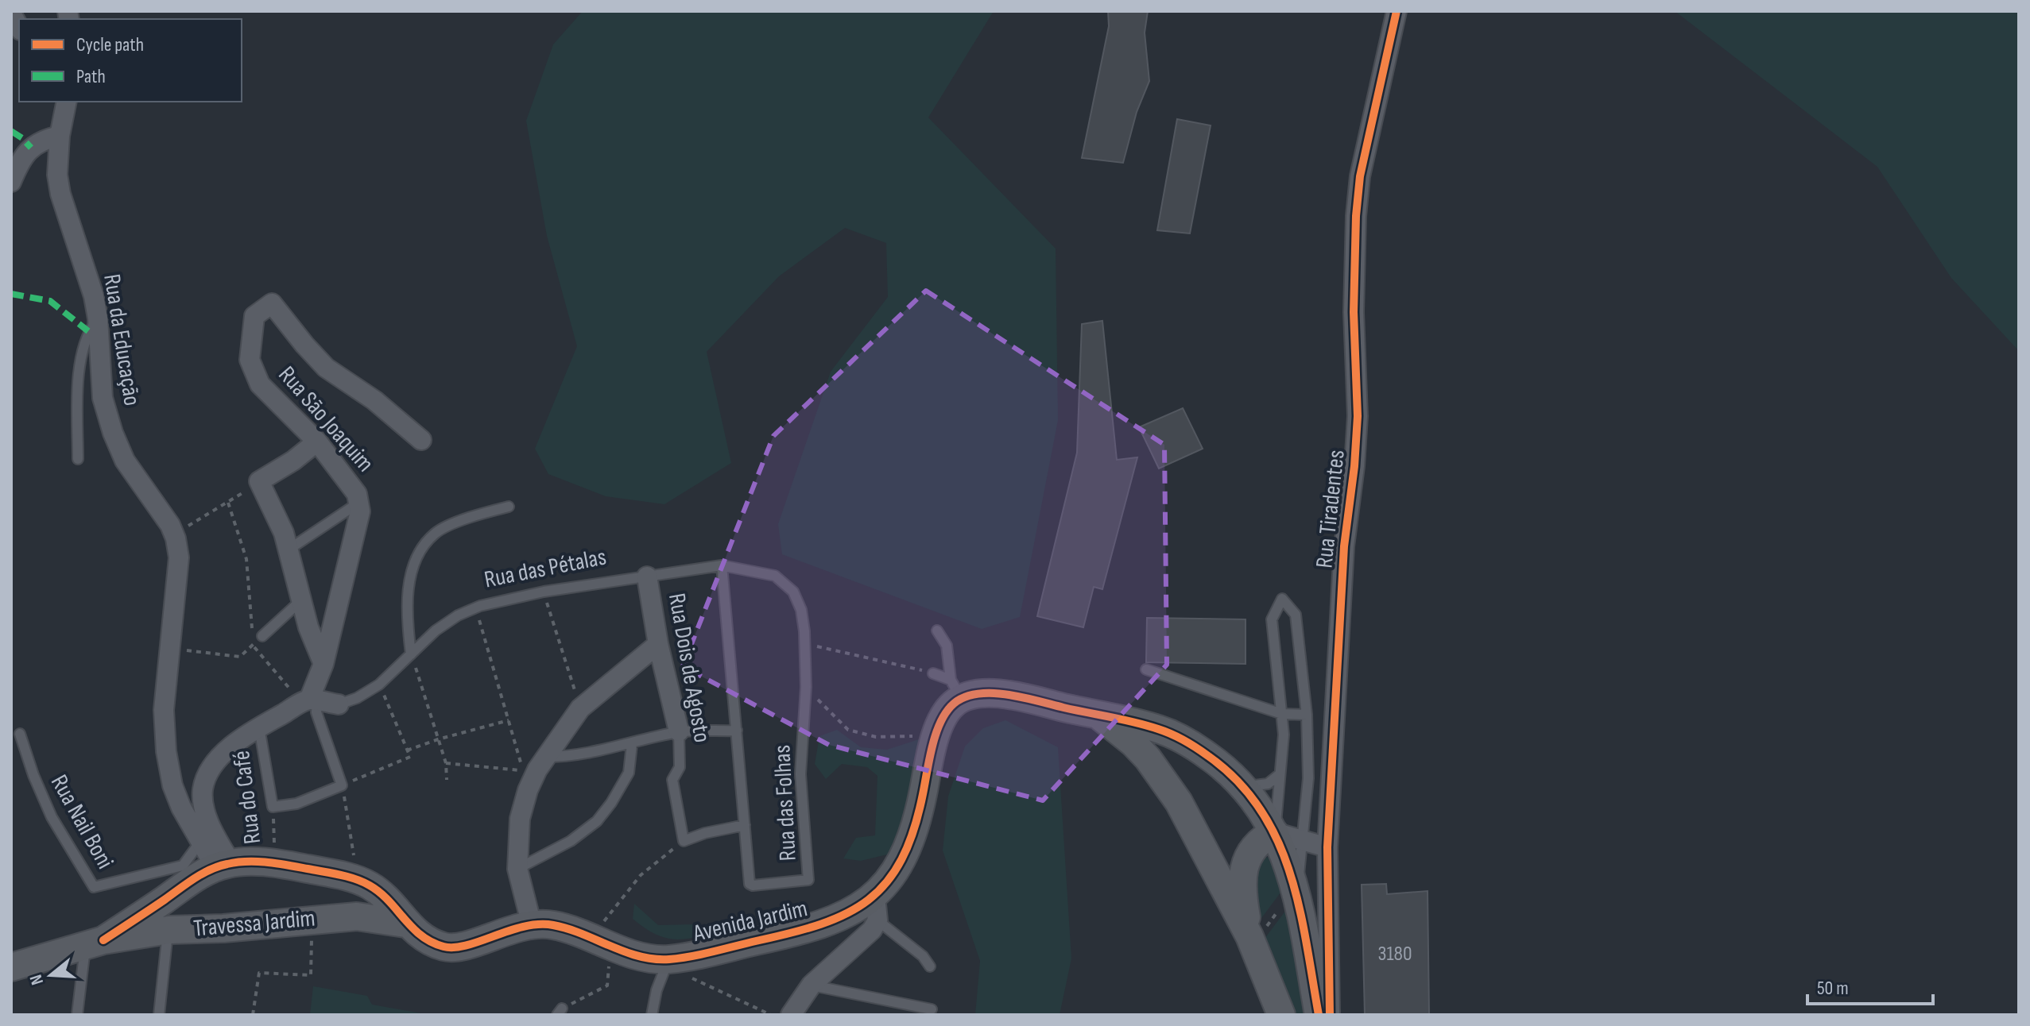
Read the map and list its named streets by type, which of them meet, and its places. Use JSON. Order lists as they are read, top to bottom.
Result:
{
  "streets": {
    "street": [
      "Rua da Educação",
      "Rua São Joaquim",
      "Rua Tiradentes",
      "Rua das Pétalas",
      "Rua Dois de Agosto",
      "Avenida Jardim",
      "Travessa Jardim"
    ],
    "lane": ["Rua do Café", "Rua das Folhas", "Rua Nail Boni"]
  },
  "crossings": [
    ["Rua da Educação", "Rua Nail Boni"],
    ["Rua São Joaquim", "Rua das Pétalas"],
    ["Rua das Pétalas", "Rua Dois de Agosto"],
    ["Rua das Pétalas", "Rua das Folhas"],
    ["Avenida Jardim", "Travessa Jardim"]
  ],
  "house_numbers": ["3180"],
  "legend": ["Cycle path", "Path"],
  "scale_bar": "50 m",
  "north": "left"
}
